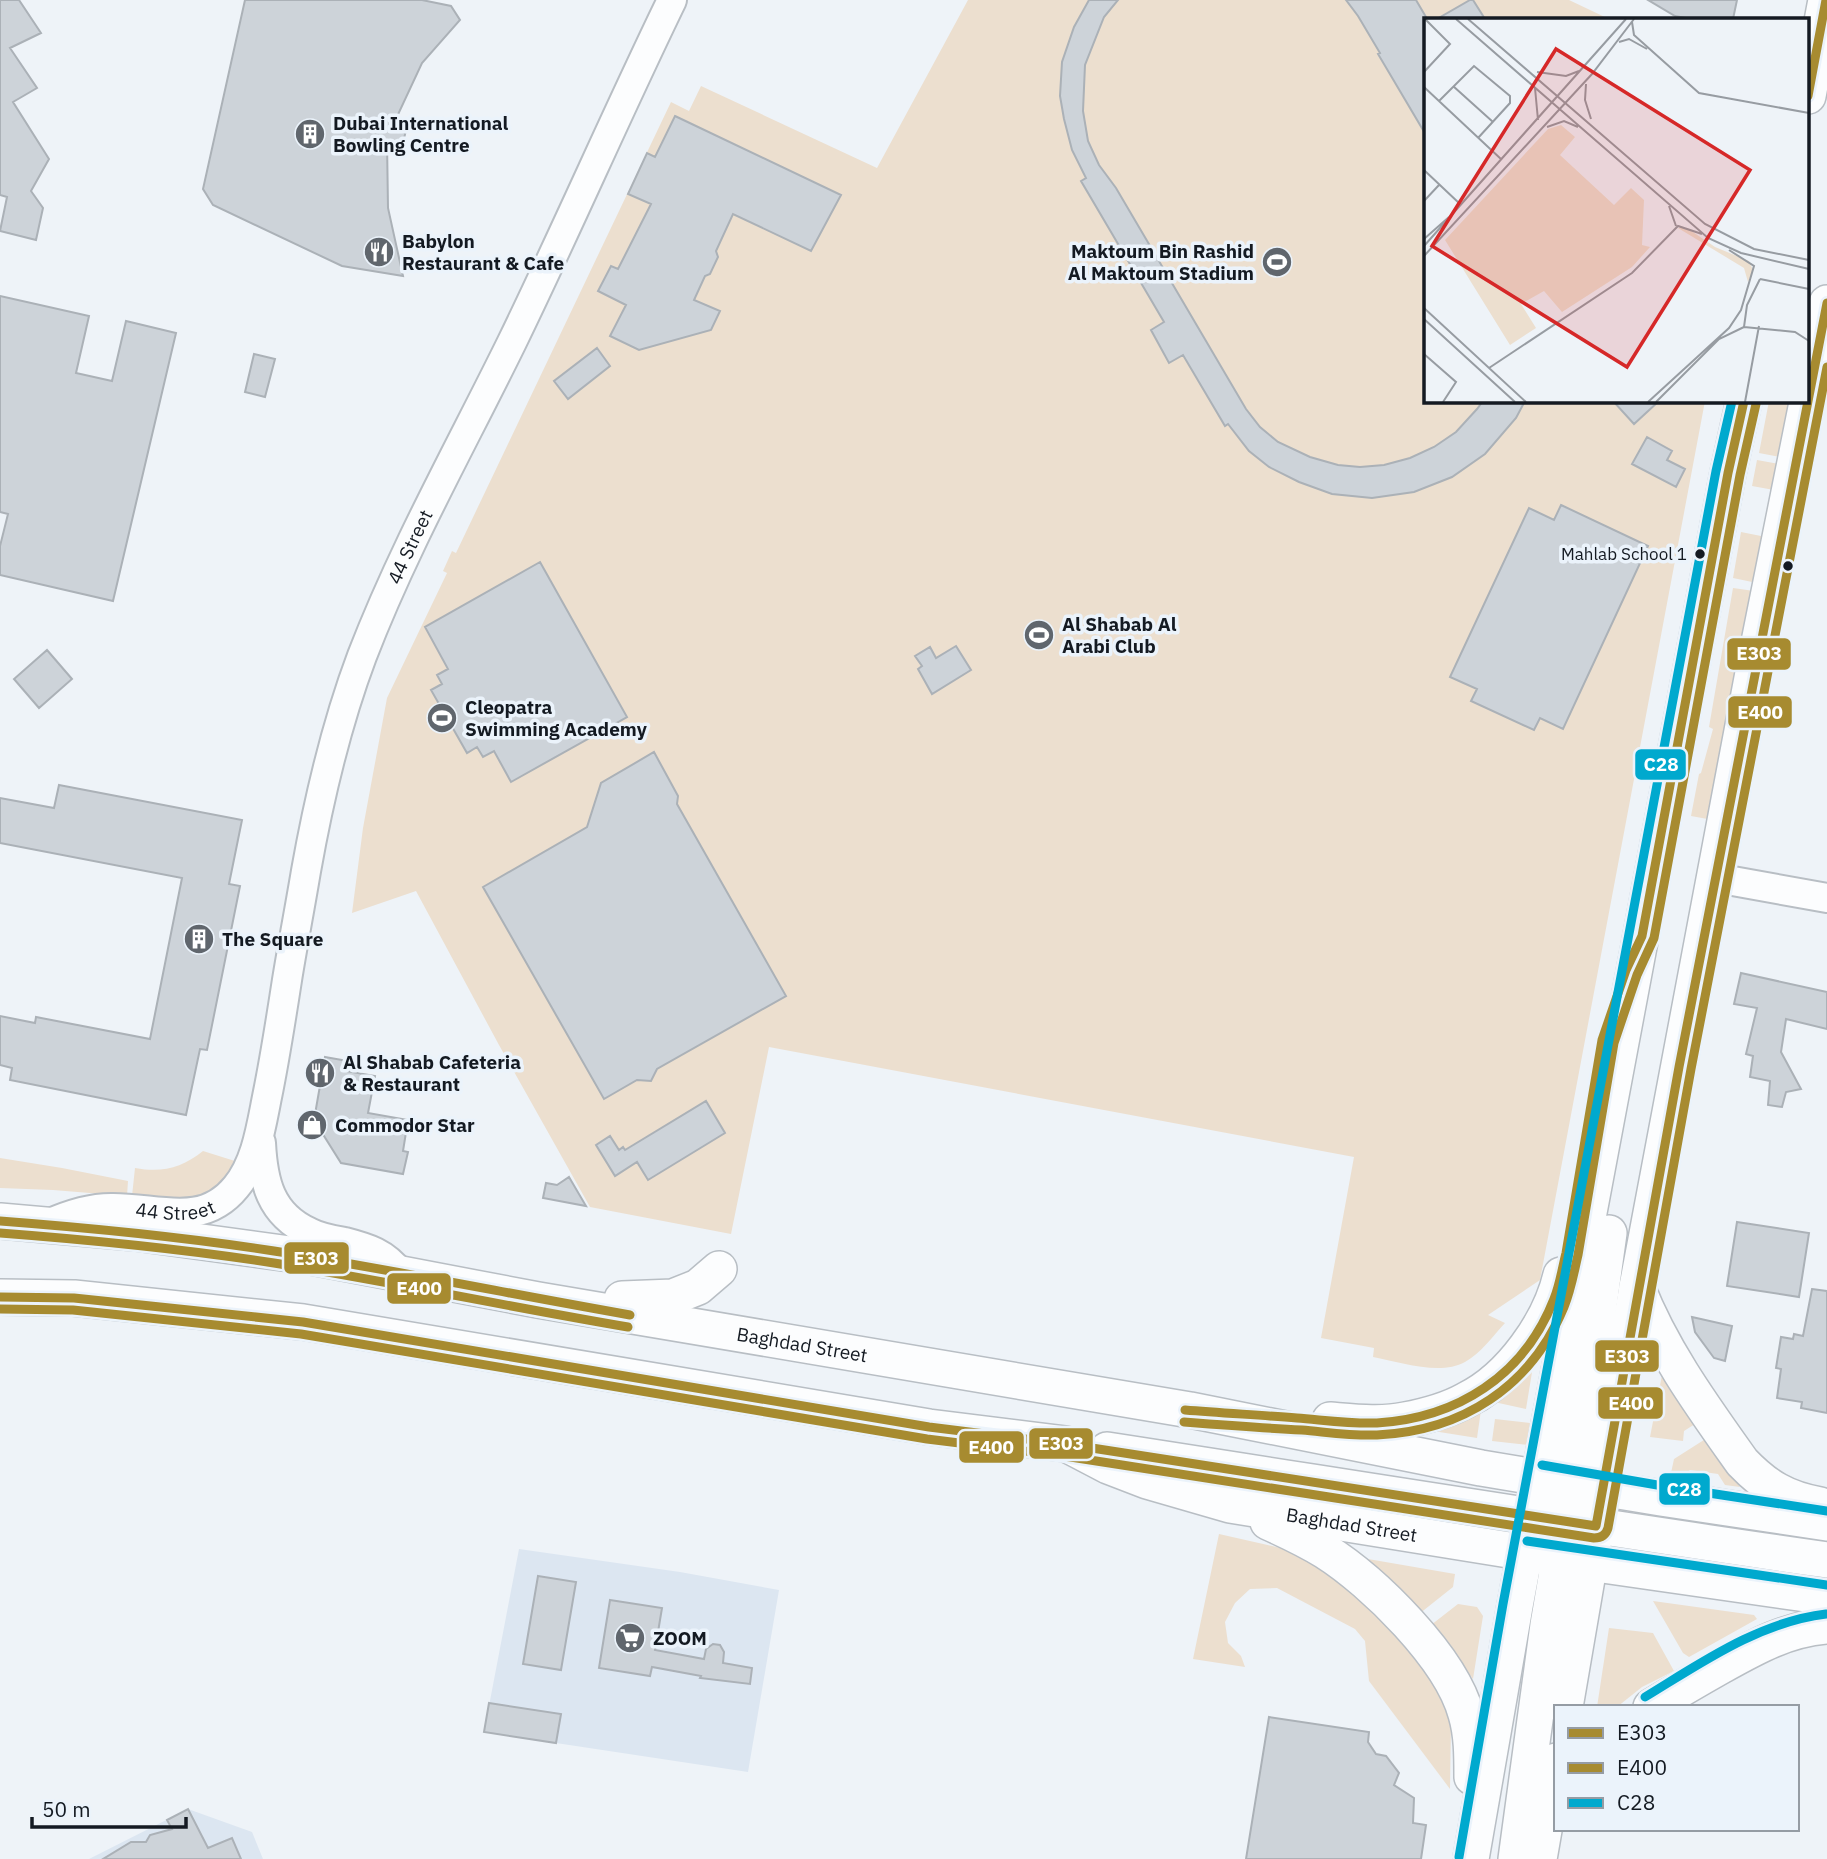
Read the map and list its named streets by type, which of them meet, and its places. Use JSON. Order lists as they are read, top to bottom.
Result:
{
  "streets": {
    "main road": ["Baghdad Street"],
    "street": ["44 Street"]
  },
  "crossings": [
    ["44 Street", "Baghdad Street"]
  ],
  "places": {
    "building": ["Dubai International Bowling Centre", "The Square"],
    "restaurant": ["Babylon Restaurant & Cafe", "Al Shabab Cafeteria & Restaurant"],
    "sports": ["Maktoum Bin Rashid Al Maktoum Stadium", "Al Shabab Al Arabi Club", "Cleopatra Swimming Academy"],
    "other": ["Mahlab School 1"],
    "shop": ["Commodor Star"],
    "supermarket": ["ZOOM"]
  },
  "lines": ["transit line E303", "transit line E400", "transit line C28"],
  "legend": ["E303", "E400", "C28"],
  "scale_bar": "50 m"
}
